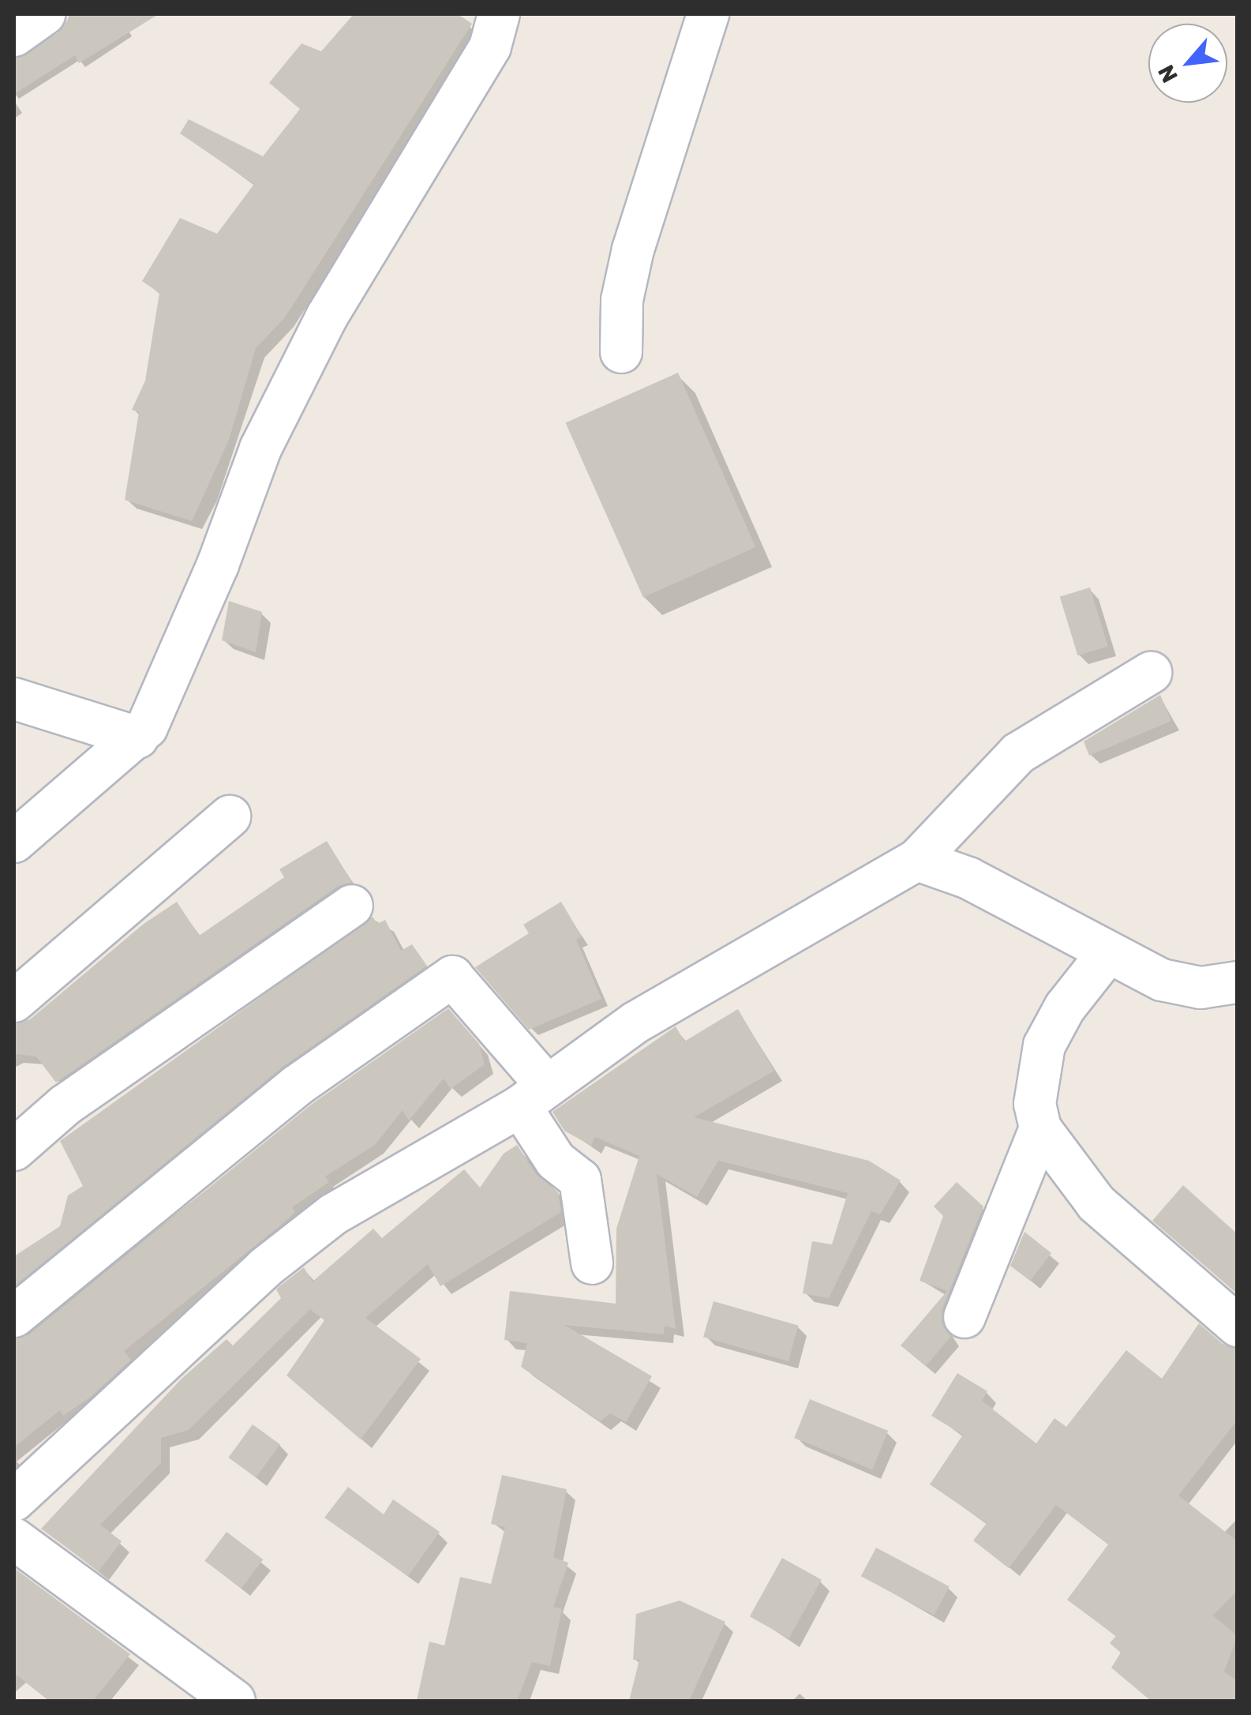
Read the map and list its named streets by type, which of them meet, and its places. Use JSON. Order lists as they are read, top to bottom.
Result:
{
  "north": "bottom left"
}
